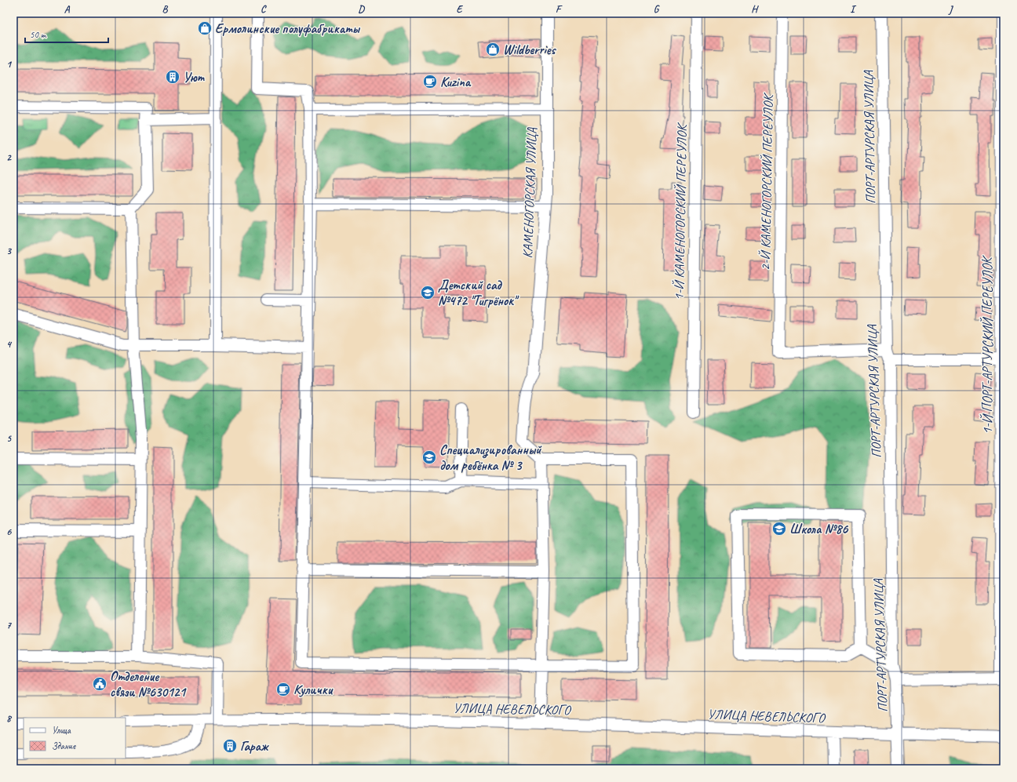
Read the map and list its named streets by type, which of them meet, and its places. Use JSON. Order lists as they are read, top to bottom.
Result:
{
  "streets": {
    "street": [
      "ПОРТ-АРТУРСКАЯ УЛИЦА",
      "2-Й КАМЕНОГОРСКИЙ ПЕРЕУЛОК",
      "КАМЕНОГОРСКАЯ УЛИЦА",
      "1-Й КАМЕНОГОРСКИЙ ПЕРЕУЛОК",
      "1-Й ПОРТ-АРТУРСКИЙ ПЕРЕУЛОК",
      "УЛИЦА НЕВЕЛЬСКОГО"
    ]
  },
  "crossings": [
    ["ПОРТ-АРТУРСКАЯ УЛИЦА", "2-Й КАМЕНОГОРСКИЙ ПЕРЕУЛОК"],
    ["ПОРТ-АРТУРСКАЯ УЛИЦА", "УЛИЦА НЕВЕЛЬСКОГО"]
  ],
  "places": {
    "shop": ["Ермолинские полуфабрикаты", "Wildberries"],
    "building": ["Уют", "Гараж"],
    "cafe": ["Kuzina", "Кулички"],
    "school or university": ["Детский сад №472 \"Тигрёнок\"", "Специализированный дом ребёнка № 3", "Школа №86"],
    "public building": ["Отделение связи №630121"]
  },
  "legend": ["Улица", "Здание"],
  "scale_bar": "50 m",
  "grid": {
    "columns": [
      "A",
      "B",
      "C",
      "D",
      "E",
      "F",
      "G",
      "H",
      "I",
      "J"
    ],
    "rows": [
      "1",
      "2",
      "3",
      "4",
      "5",
      "6",
      "7",
      "8"
    ]
  }
}
